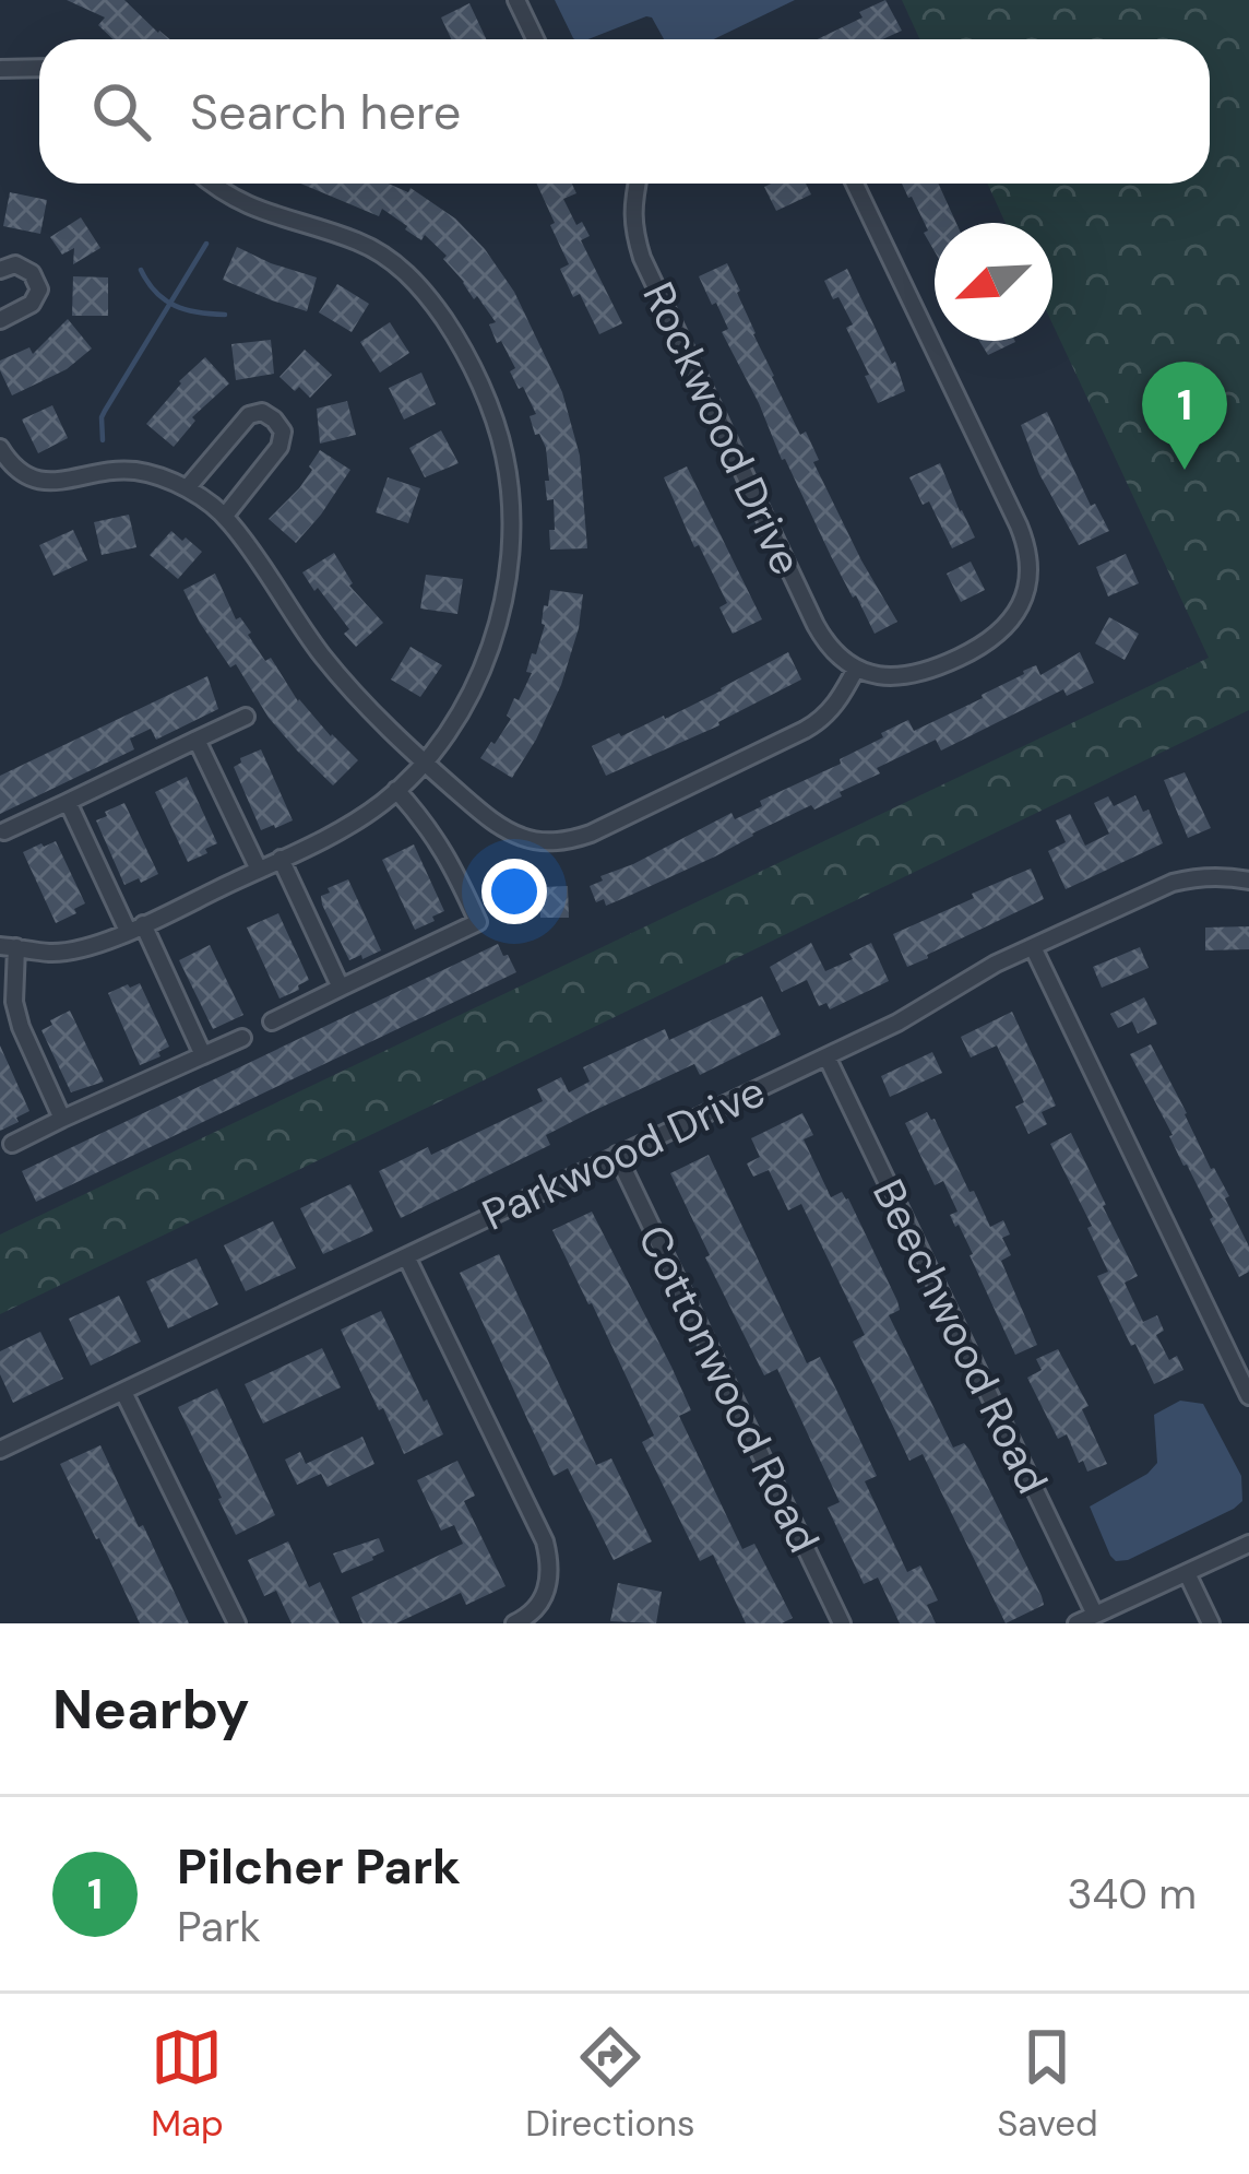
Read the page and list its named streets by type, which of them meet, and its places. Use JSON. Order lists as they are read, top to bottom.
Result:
{
  "streets": {
    "street": [
      "Rockwood Drive",
      "Parkwood Drive",
      "Beechwood Road",
      "Cottonwood Road"
    ]
  },
  "crossings": [
    ["Parkwood Drive", "Beechwood Road"],
    ["Parkwood Drive", "Cottonwood Road"]
  ],
  "north": "bottom left",
  "page": {
    "search": "Search here",
    "pins": "1",
    "heading": "Nearby",
    "list": [
      {
        "mark": "1",
        "name": "Pilcher Park",
        "note": "Park",
        "value": "340 m"
      }
    ],
    "nav": ["Map", "Directions", "Saved"]
  }
}
